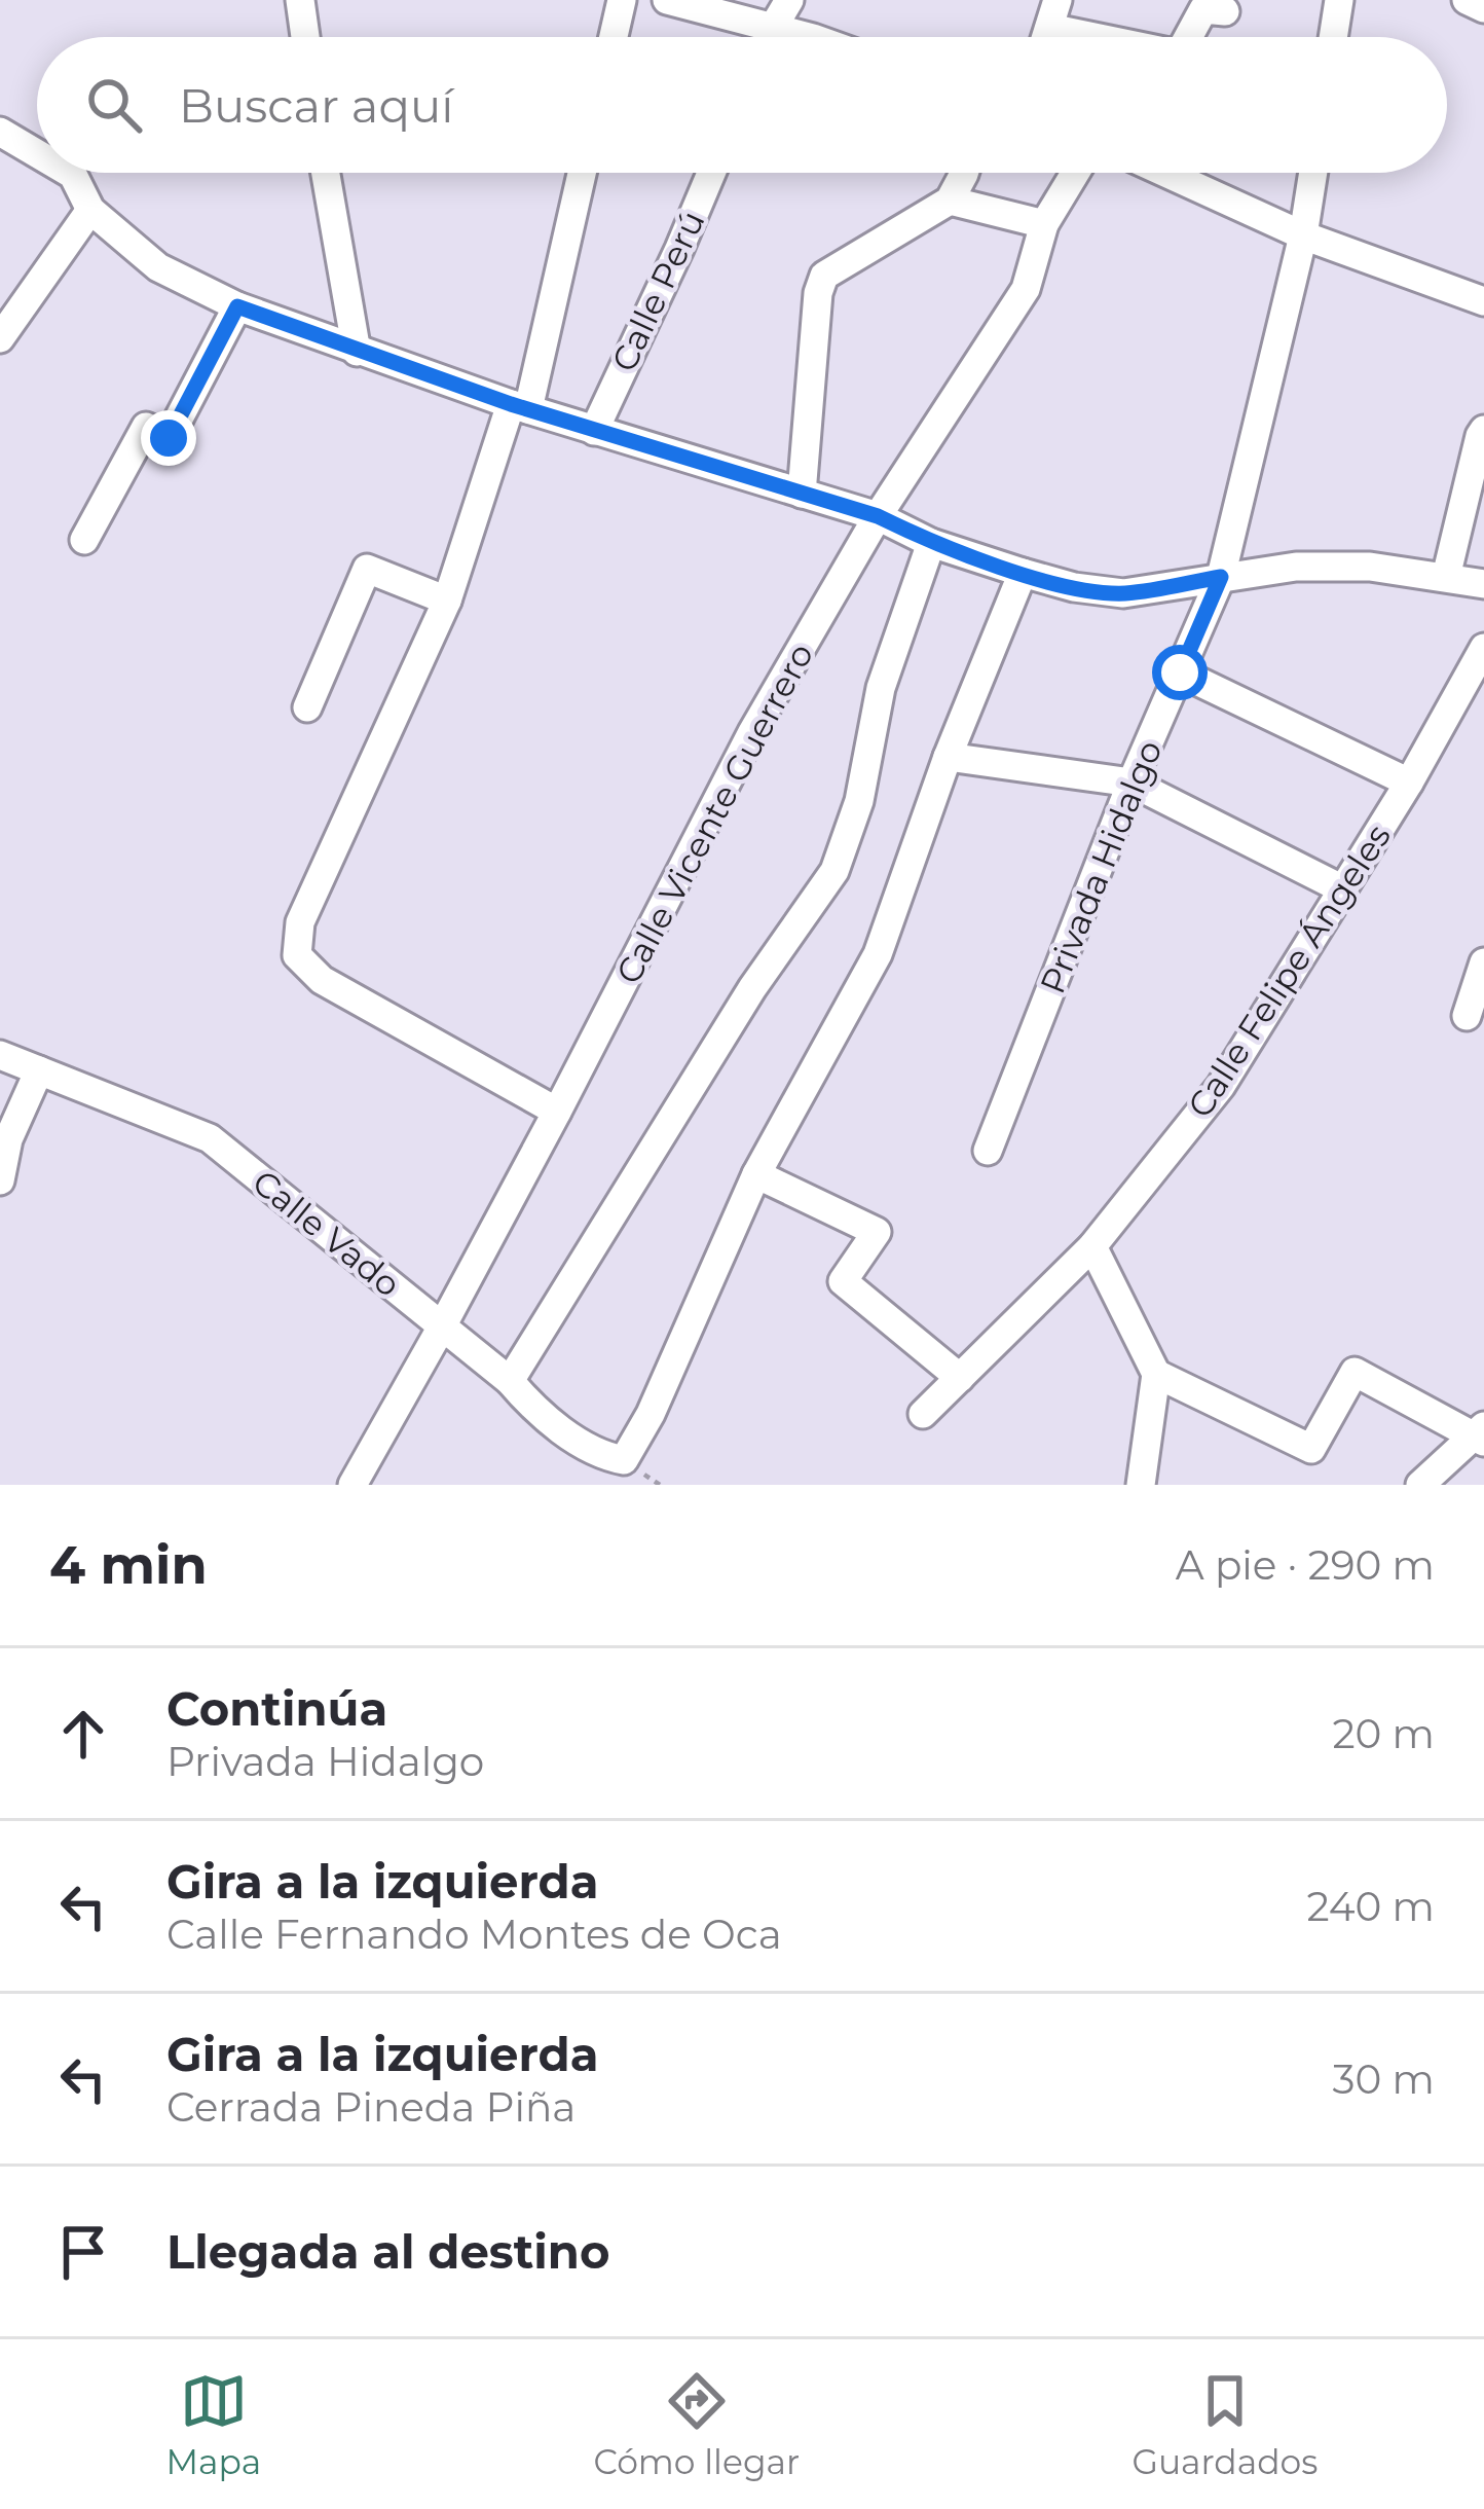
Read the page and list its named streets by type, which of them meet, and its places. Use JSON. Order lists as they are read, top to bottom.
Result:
{
  "streets": {
    "street": [
      "Calle Perú",
      "Calle Vicente Guerrero",
      "Privada Hidalgo",
      "Calle Felipe Ángeles",
      "Calle Vado"
    ]
  },
  "crossings": [
    ["Calle Vicente Guerrero", "Calle Vado"],
    ["Calle Felipe Ángeles", "Calle Vado"]
  ],
  "page": {
    "search": "Buscar aquí",
    "heading": ["4 min", "A pie · 290 m"],
    "list": [
      ["Continúa", "Privada Hidalgo", "20 m"],
      ["Gira a la izquierda", "Calle Fernando Montes de Oca", "240 m"],
      ["Gira a la izquierda", "Cerrada Pineda Piña", "30 m"],
      "Llegada al destino"
    ],
    "nav": ["Mapa", "Cómo llegar", "Guardados"]
  }
}
